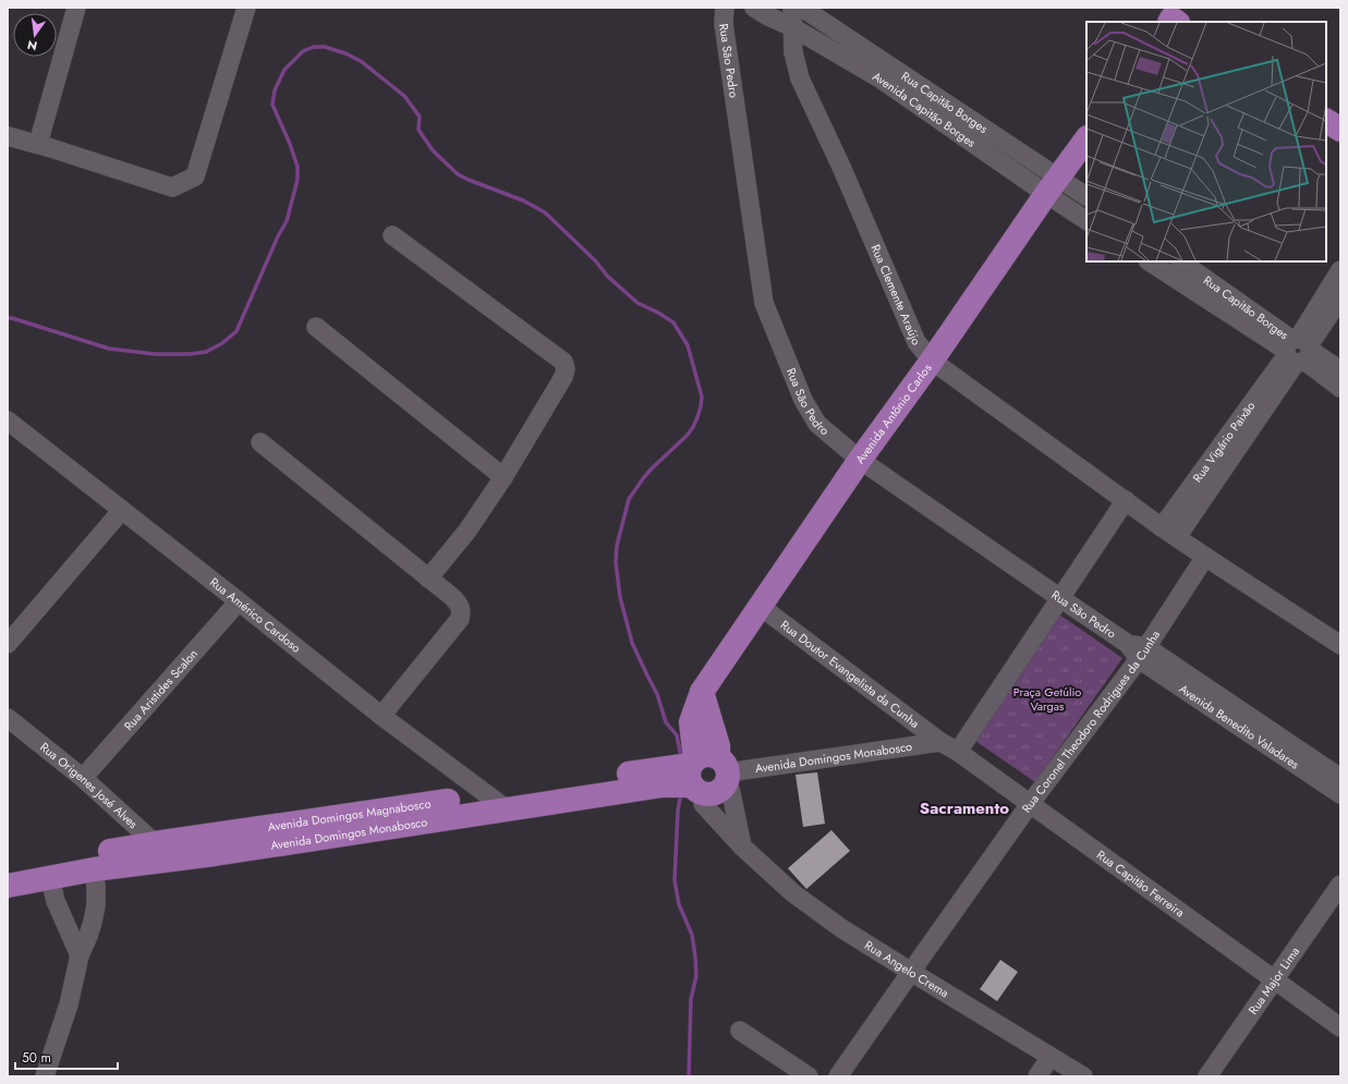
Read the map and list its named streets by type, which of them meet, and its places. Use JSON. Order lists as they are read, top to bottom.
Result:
{
  "streets": {
    "main road": ["Avenida Antônio Carlos", "Avenida Domingos Monabosco"],
    "street": [
      "Rua São Pedro",
      "Rua Capitão Borges",
      "Avenida Capitão Borges",
      "Rua Clemente Araújo",
      "Rua Vigário Paixão",
      "Rua Américo Cardoso",
      "Rua Doutor Evangelista da Cunha",
      "Rua Aristides Scalon",
      "Rua Coronel Theodoro Rodrigues da Cunha",
      "Avenida Benedito Valadares",
      "Rua Origenes José Alves",
      "Rua Capitão Ferreira",
      "Rua Angelo Crema",
      "Rua Major Lima"
    ]
  },
  "crossings": [
    ["Rua São Pedro", "Avenida Antônio Carlos"],
    ["Rua São Pedro", "Rua Coronel Theodoro Rodrigues da Cunha"],
    ["Rua São Pedro", "Avenida Benedito Valadares"],
    ["Rua Capitão Borges", "Avenida Capitão Borges"],
    ["Rua Capitão Borges", "Avenida Antônio Carlos"],
    ["Rua Capitão Borges", "Rua Vigário Paixão"],
    ["Avenida Capitão Borges", "Rua Clemente Araújo"],
    ["Avenida Capitão Borges", "Avenida Antônio Carlos"],
    ["Rua Clemente Araújo", "Avenida Antônio Carlos"],
    ["Rua Clemente Araújo", "Rua Vigário Paixão"],
    ["Rua Clemente Araújo", "Rua Coronel Theodoro Rodrigues da Cunha"],
    ["Avenida Antônio Carlos", "Rua Doutor Evangelista da Cunha"],
    ["Avenida Antônio Carlos", "Avenida Domingos Monabosco"],
    ["Avenida Antônio Carlos", "Rua Angelo Crema"],
    ["Rua Américo Cardoso", "Rua Aristides Scalon"],
    ["Rua Américo Cardoso", "Avenida Domingos Monabosco"],
    ["Rua Doutor Evangelista da Cunha", "Avenida Domingos Monabosco"],
    ["Rua Doutor Evangelista da Cunha", "Rua Capitão Ferreira"],
    ["Rua Aristides Scalon", "Rua Origenes José Alves"],
    ["Rua Coronel Theodoro Rodrigues da Cunha", "Avenida Benedito Valadares"],
    ["Rua Coronel Theodoro Rodrigues da Cunha", "Rua Capitão Ferreira"],
    ["Rua Coronel Theodoro Rodrigues da Cunha", "Rua Angelo Crema"],
    ["Avenida Domingos Monabosco", "Rua Origenes José Alves"],
    ["Avenida Domingos Monabosco", "Rua Capitão Ferreira"],
    ["Avenida Domingos Monabosco", "Rua Angelo Crema"],
    ["Rua Capitão Ferreira", "Rua Major Lima"]
  ],
  "districts": ["Sacramento"],
  "parks": ["Praça Getúlio Vargas"],
  "scale_bar": "50 m",
  "north": "bottom"
}
